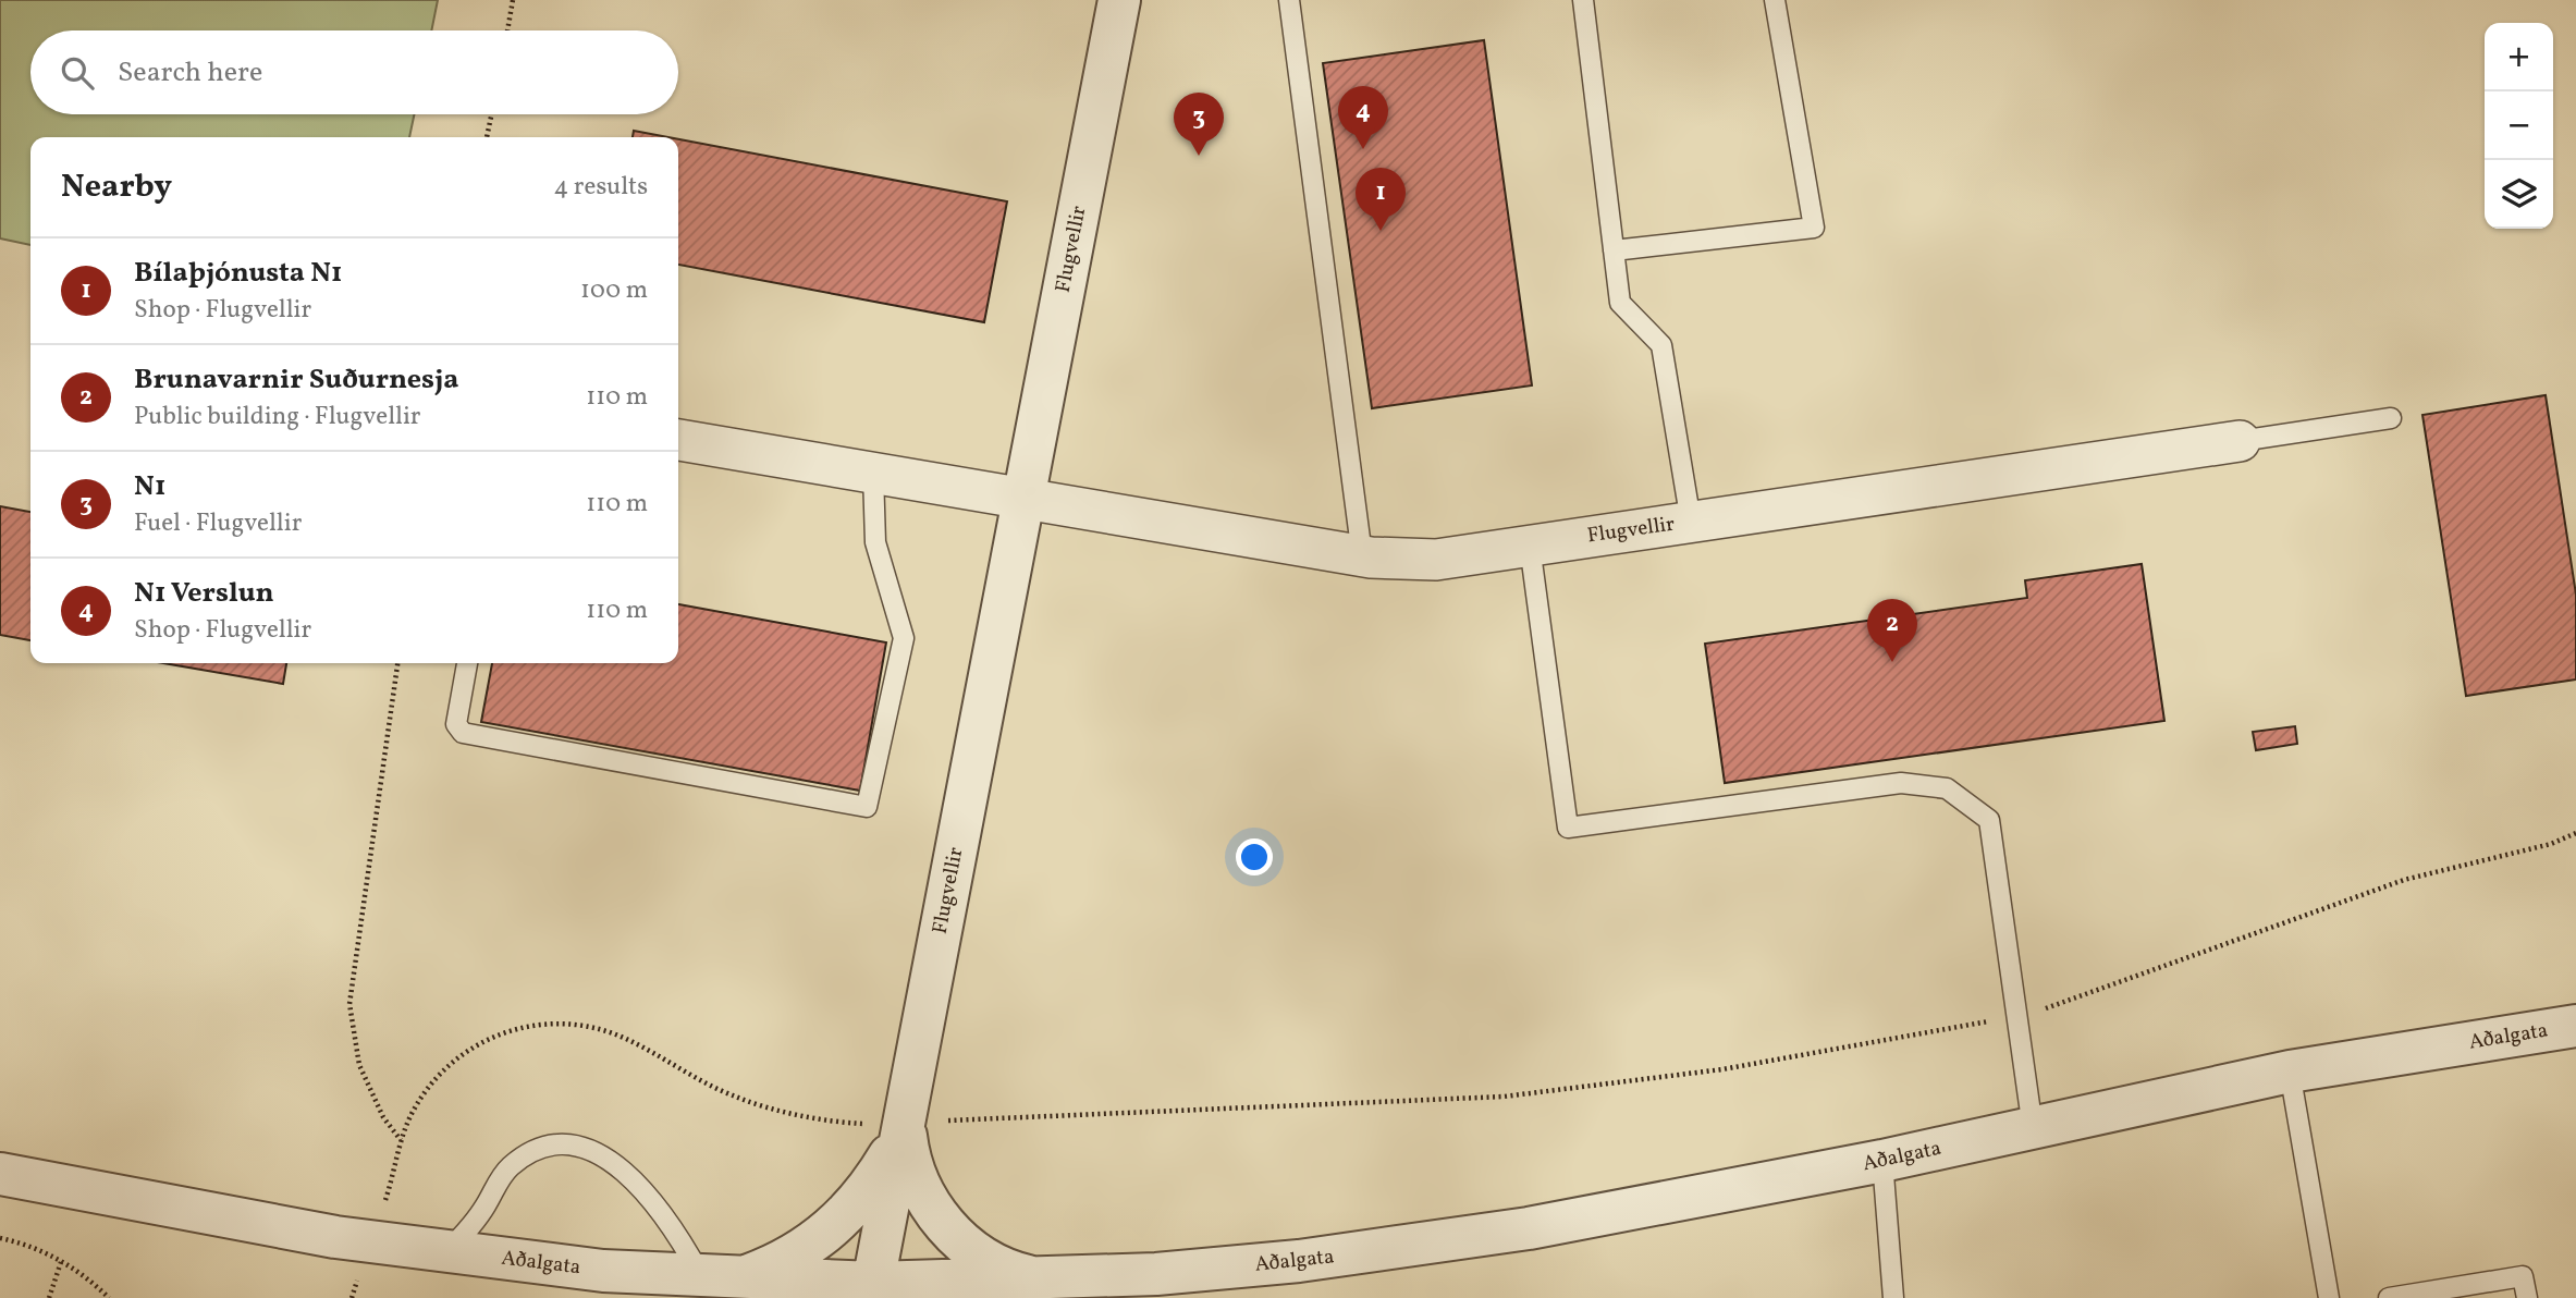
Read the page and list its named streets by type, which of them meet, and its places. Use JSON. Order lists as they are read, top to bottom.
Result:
{
  "streets": {
    "street": ["Flugvellir", "Aðalgata"]
  },
  "crossings": [
    ["Flugvellir", "Aðalgata"]
  ],
  "page": {
    "map_buttons": ["+", "−"],
    "search": "Search here",
    "pins": [
      "4",
      "3",
      "1",
      "2"
    ],
    "heading": ["Nearby", "4 results"],
    "list": [
      {
        "mark": "1",
        "name": "Bílaþjónusta N1",
        "note": "Shop · Flugvellir",
        "value": "100 m"
      },
      {
        "mark": "2",
        "name": "Brunavarnir Suðurnesja",
        "note": "Public building · Flugvellir",
        "value": "110 m"
      },
      {
        "mark": "3",
        "name": "N1",
        "note": "Fuel · Flugvellir",
        "value": "110 m"
      },
      {
        "mark": "4",
        "name": "N1 Verslun",
        "note": "Shop · Flugvellir",
        "value": "110 m"
      }
    ]
  }
}
